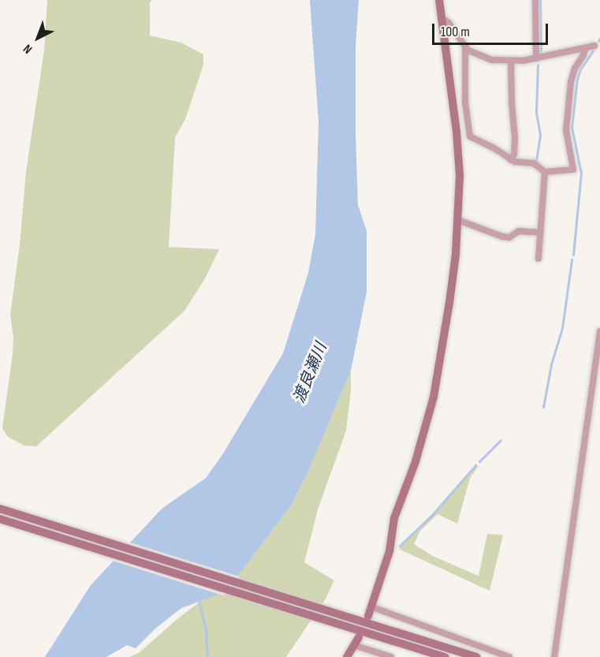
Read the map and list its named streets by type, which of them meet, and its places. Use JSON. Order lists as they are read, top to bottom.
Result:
{
  "water": ["渡良瀬川"],
  "scale_bar": "100 m",
  "north": "bottom left"
}
